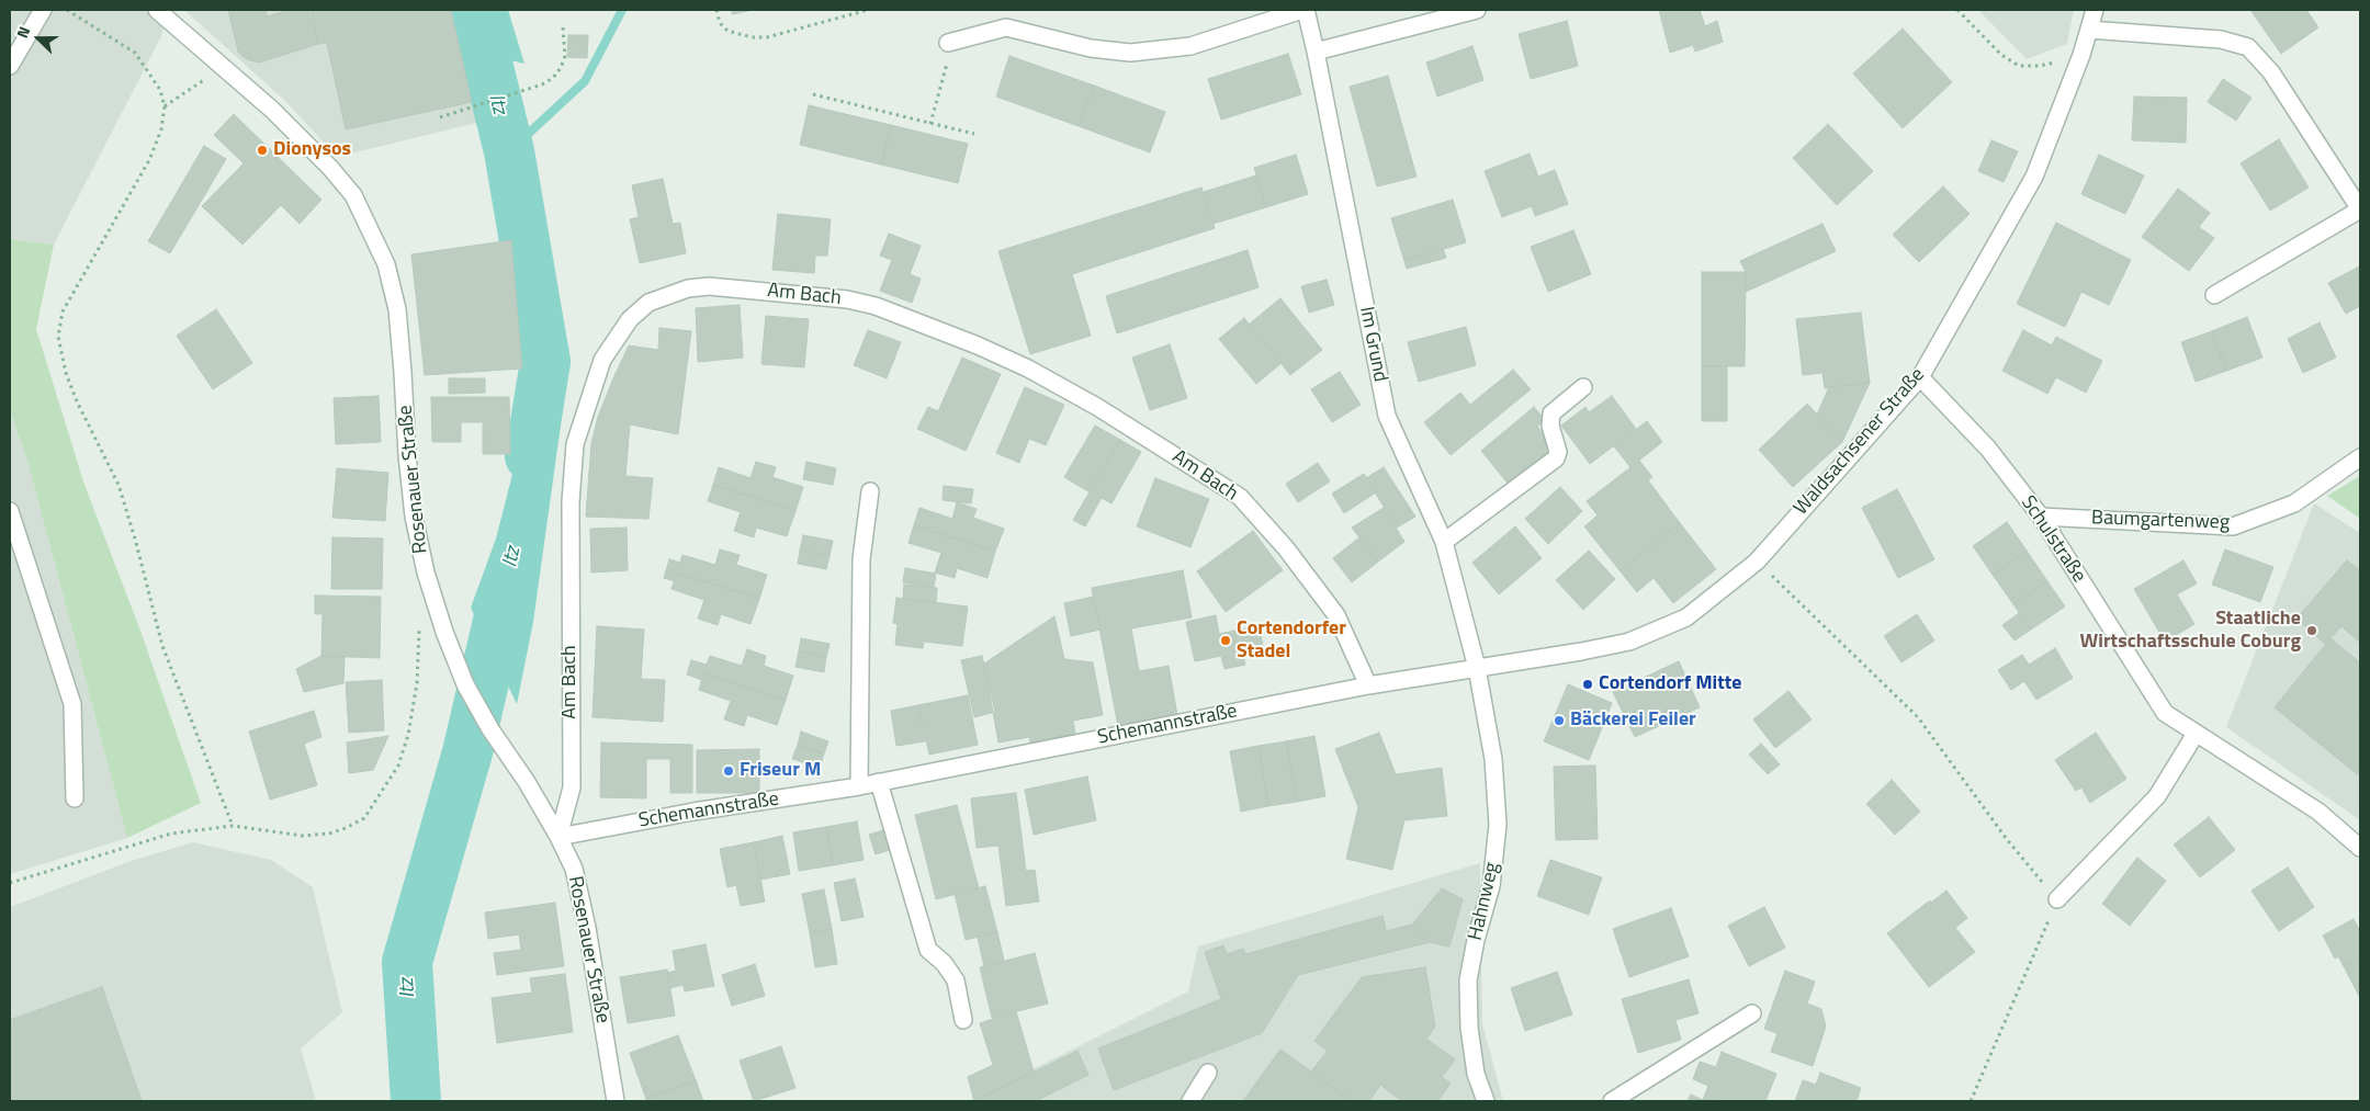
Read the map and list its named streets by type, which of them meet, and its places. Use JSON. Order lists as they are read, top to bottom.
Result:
{
  "streets": {
    "street": [
      "Am Bach",
      "Im Grund",
      "Waldsachsener Straße",
      "Rosenauer Straße",
      "Baumgartenweg",
      "Schulstraße",
      "Schemannstraße",
      "Hahnweg"
    ]
  },
  "crossings": [
    ["Am Bach", "Rosenauer Straße"],
    ["Am Bach", "Schemannstraße"],
    ["Im Grund", "Waldsachsener Straße"],
    ["Im Grund", "Schemannstraße"],
    ["Im Grund", "Hahnweg"],
    ["Waldsachsener Straße", "Schulstraße"],
    ["Waldsachsener Straße", "Schemannstraße"],
    ["Waldsachsener Straße", "Hahnweg"],
    ["Rosenauer Straße", "Schemannstraße"],
    ["Baumgartenweg", "Schulstraße"],
    ["Schemannstraße", "Hahnweg"]
  ],
  "water": ["Itz"],
  "places": [
    "Dionysos",
    "Staatliche Wirtschaftsschule Coburg",
    "Cortendorfer Stadel",
    "Cortendorf Mitte",
    "Bäckerei Feiler",
    "Friseur M"
  ],
  "north": "left"
}
